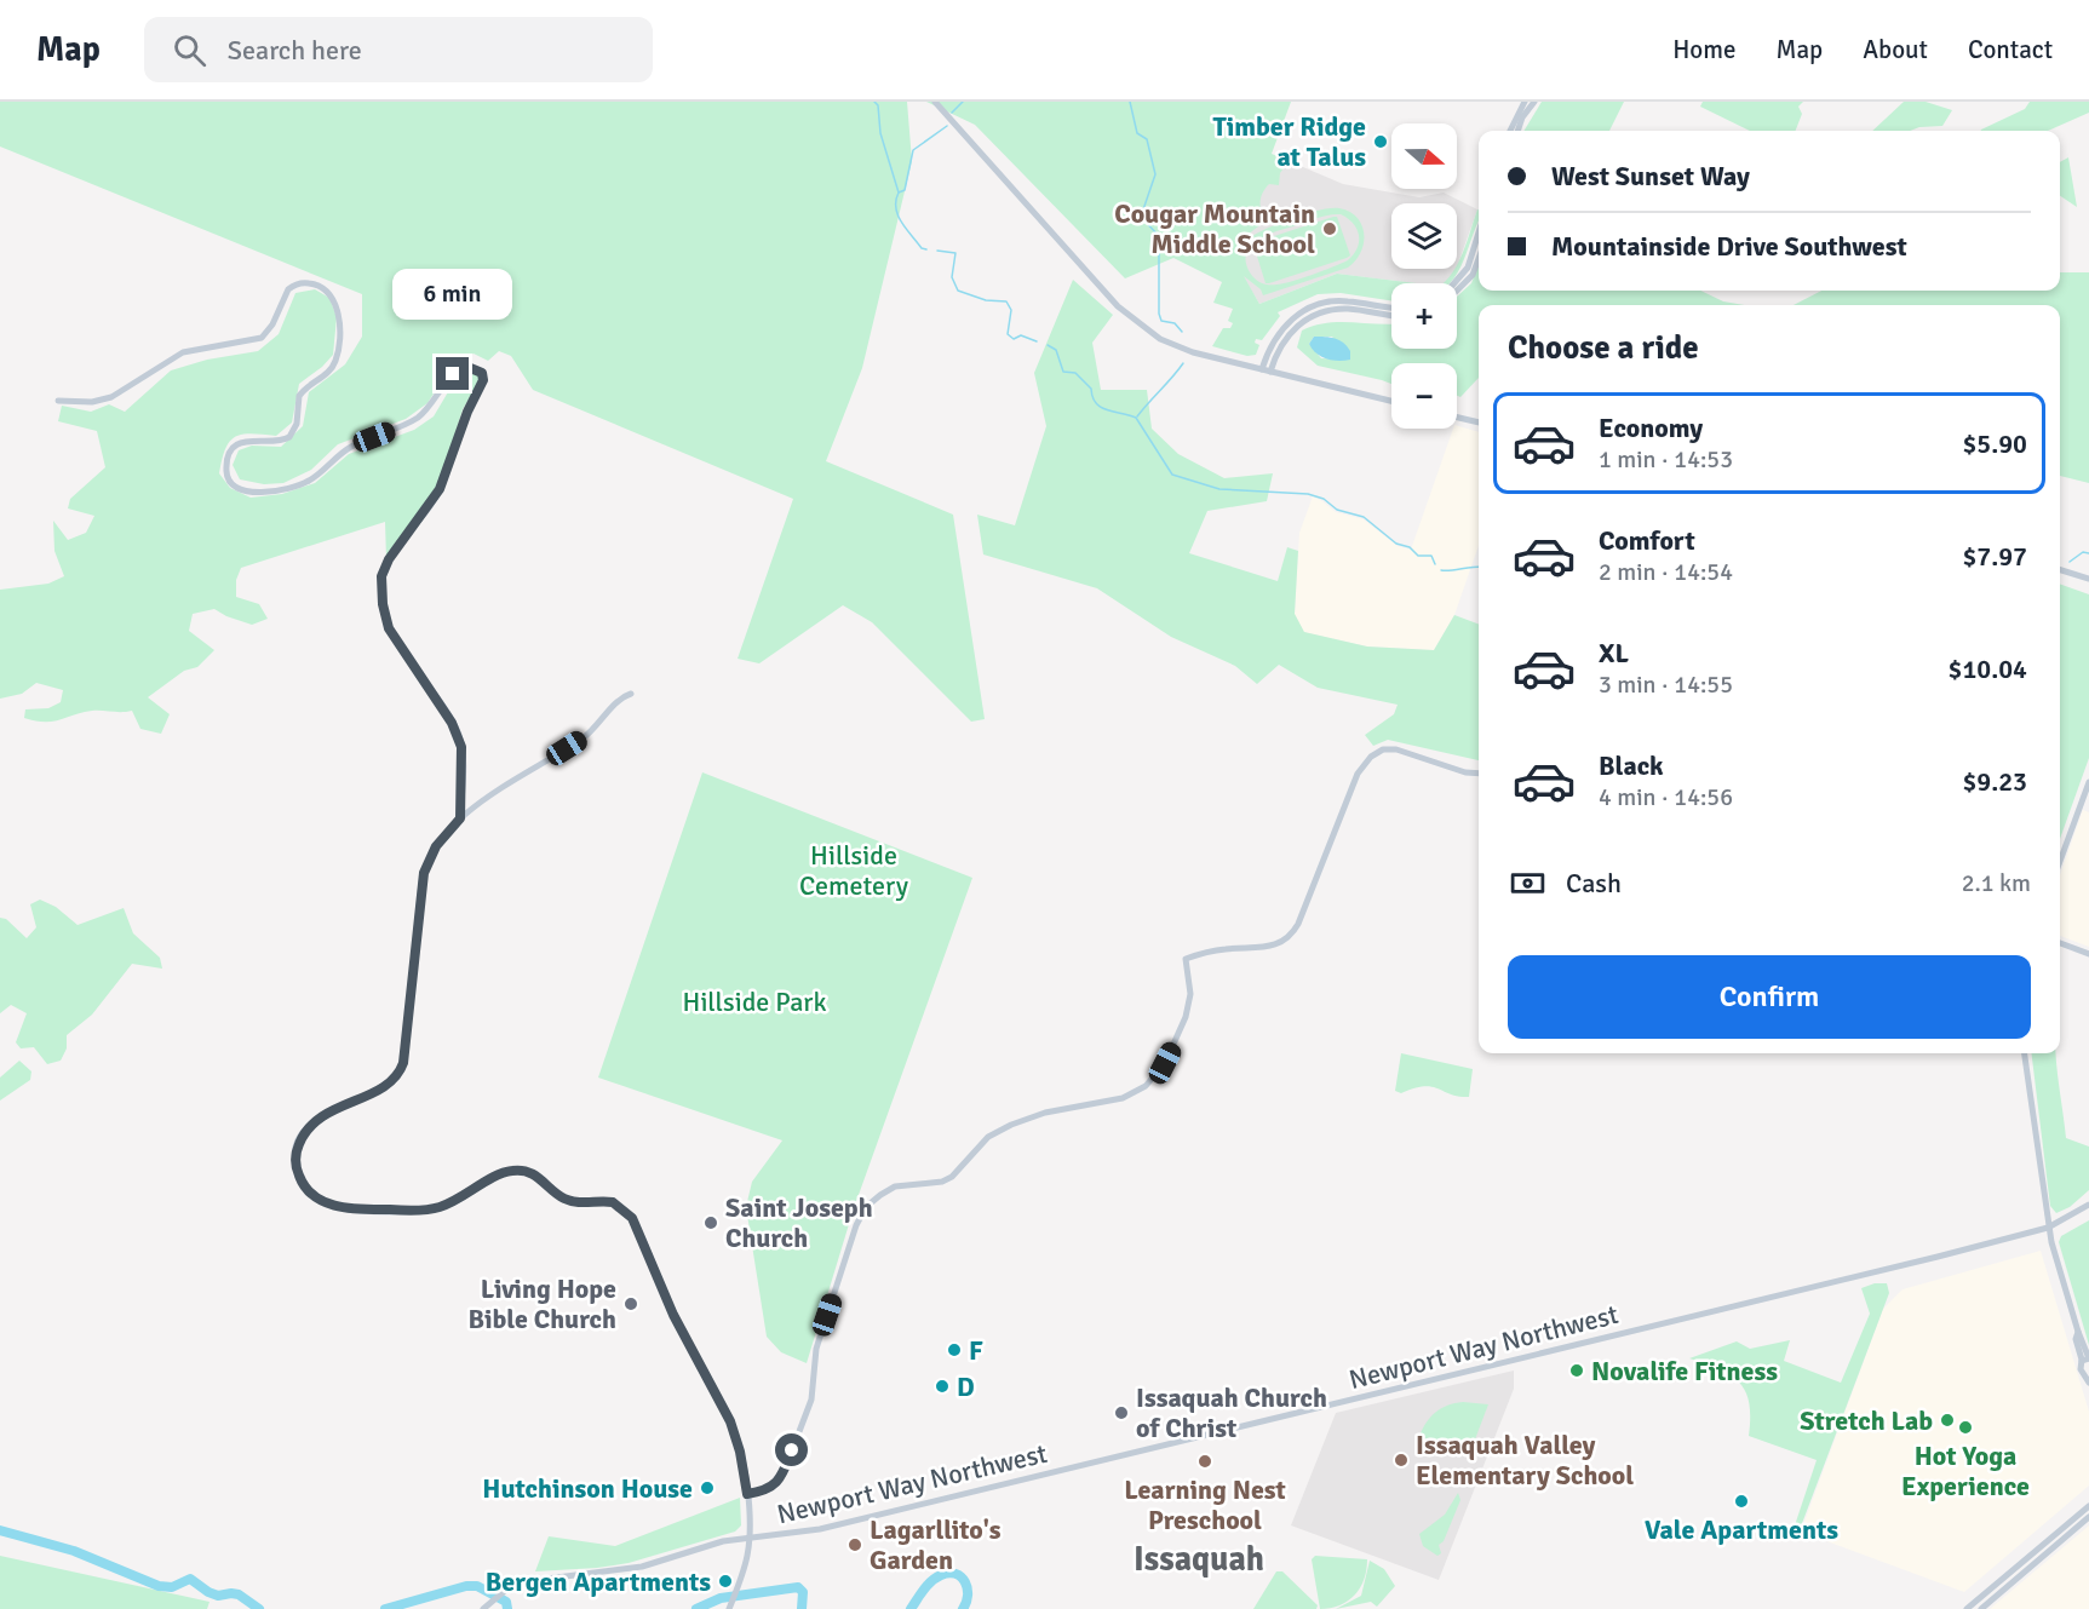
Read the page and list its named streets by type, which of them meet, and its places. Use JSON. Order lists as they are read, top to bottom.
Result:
{
  "streets": {
    "street": ["Newport Way Northwest"]
  },
  "districts": ["Issaquah"],
  "parks": ["Hillside Cemetery", "Hillside Park"],
  "places": [
    "Timber Ridge at Talus",
    "Cougar Mountain Middle School",
    "Saint Joseph Church",
    "Living Hope Bible Church",
    "F",
    "Novalife Fitness",
    "D",
    "Issaquah Church of Christ",
    "Stretch Lab",
    "Hot Yoga Experience",
    "Issaquah Valley Elementary School",
    "Learning Nest Preschool",
    "Hutchinson House",
    "Vale Apartments",
    "Lagarllito's Garden",
    "Bergen Apartments"
  ],
  "north": "right",
  "page": {
    "header": "Map",
    "search": "Search here",
    "nav": [
      "Home",
      "Map",
      "About",
      "Contact"
    ],
    "map_buttons": ["+", "−"],
    "banner": ["West Sunset Way", "Mountainside Drive Southwest"],
    "bubble": "6 min",
    "heading": "Choose a ride",
    "list": [
      {
        "name": "Economy",
        "note": "1 min · 14:53",
        "value": "$5.90"
      },
      {
        "name": "Comfort",
        "note": "2 min · 14:54",
        "value": "$7.97"
      },
      {
        "name": "XL",
        "note": "3 min · 14:55",
        "value": "$10.04"
      },
      {
        "name": "Black",
        "note": "4 min · 14:56",
        "value": "$9.23"
      }
    ],
    "pay": ["Cash", "2.1 km"],
    "buttons": "Confirm"
  }
}
